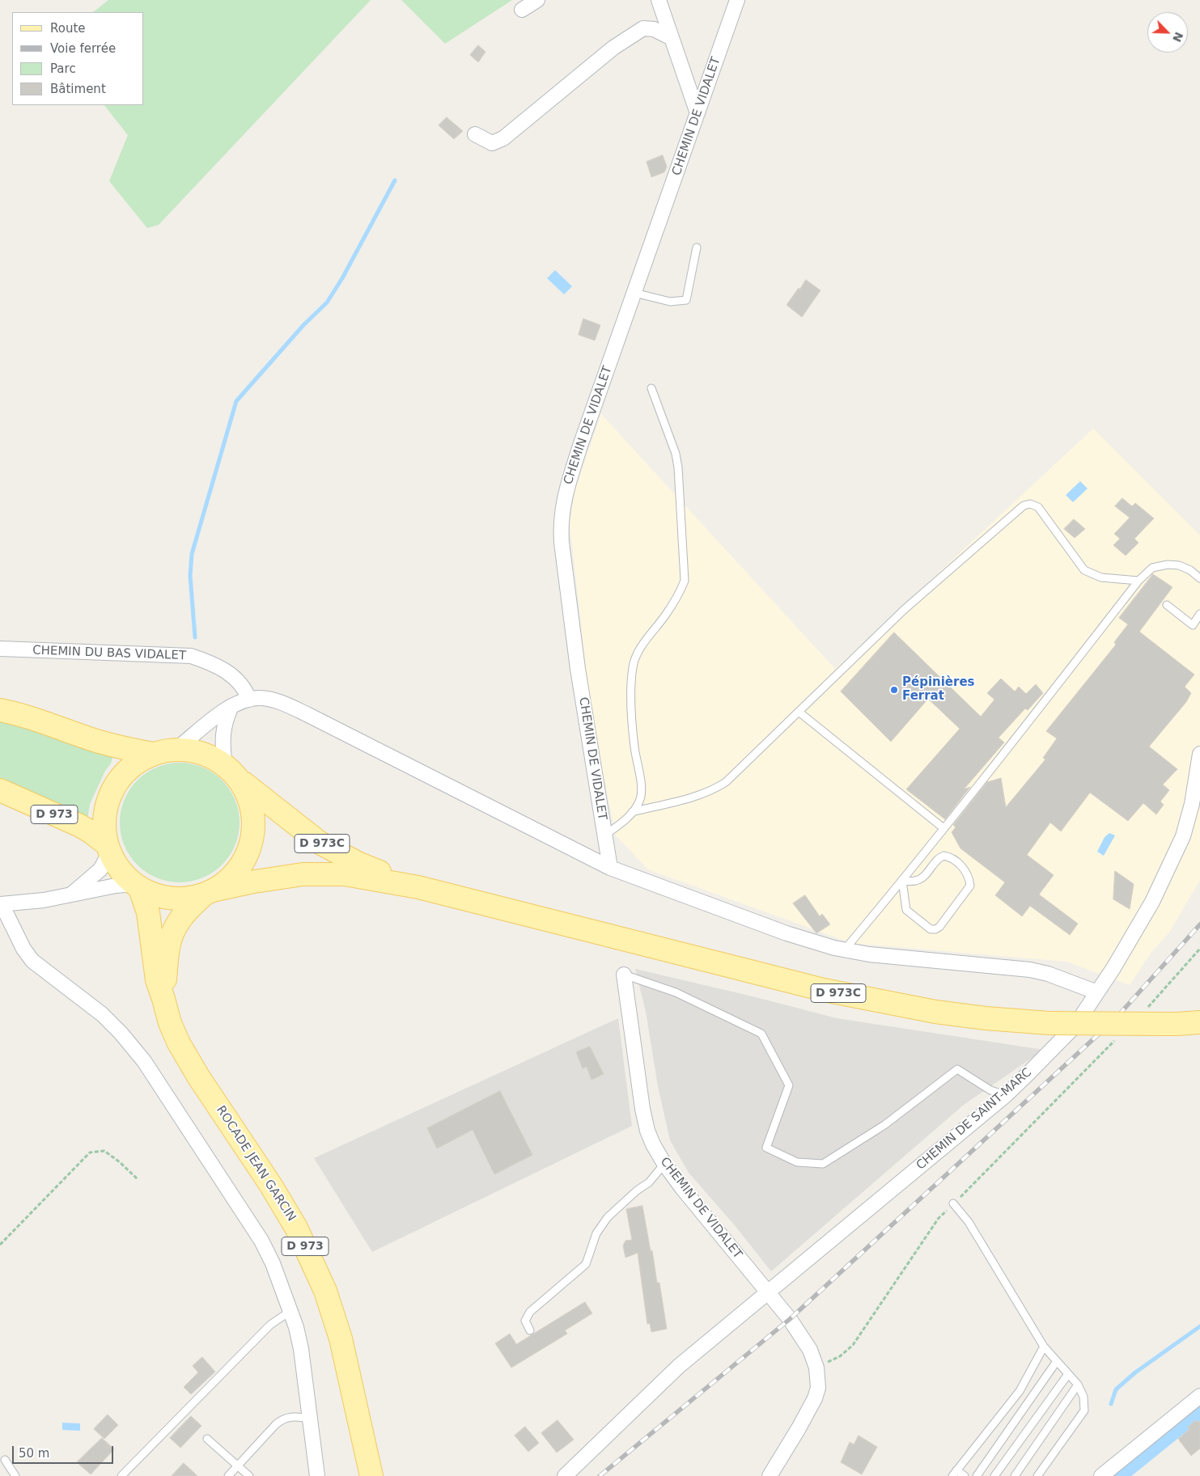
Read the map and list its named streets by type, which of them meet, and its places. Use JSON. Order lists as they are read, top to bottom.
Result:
{
  "streets": {
    "main road": ["D 973", "D 973C", "ROCADE JEAN GARCIN"],
    "street": ["CHEMIN DE VIDALET", "CHEMIN DU BAS VIDALET", "CHEMIN DE SAINT-MARC"]
  },
  "crossings": [
    ["CHEMIN DE VIDALET", "CHEMIN DE SAINT-MARC"],
    ["D 973C", "ROCADE JEAN GARCIN"]
  ],
  "places": ["Pépinières Ferrat"],
  "legend": [
    "Route",
    "Voie ferrée",
    "Parc",
    "Bâtiment"
  ],
  "scale_bar": "50 m",
  "north": "bottom right"
}
